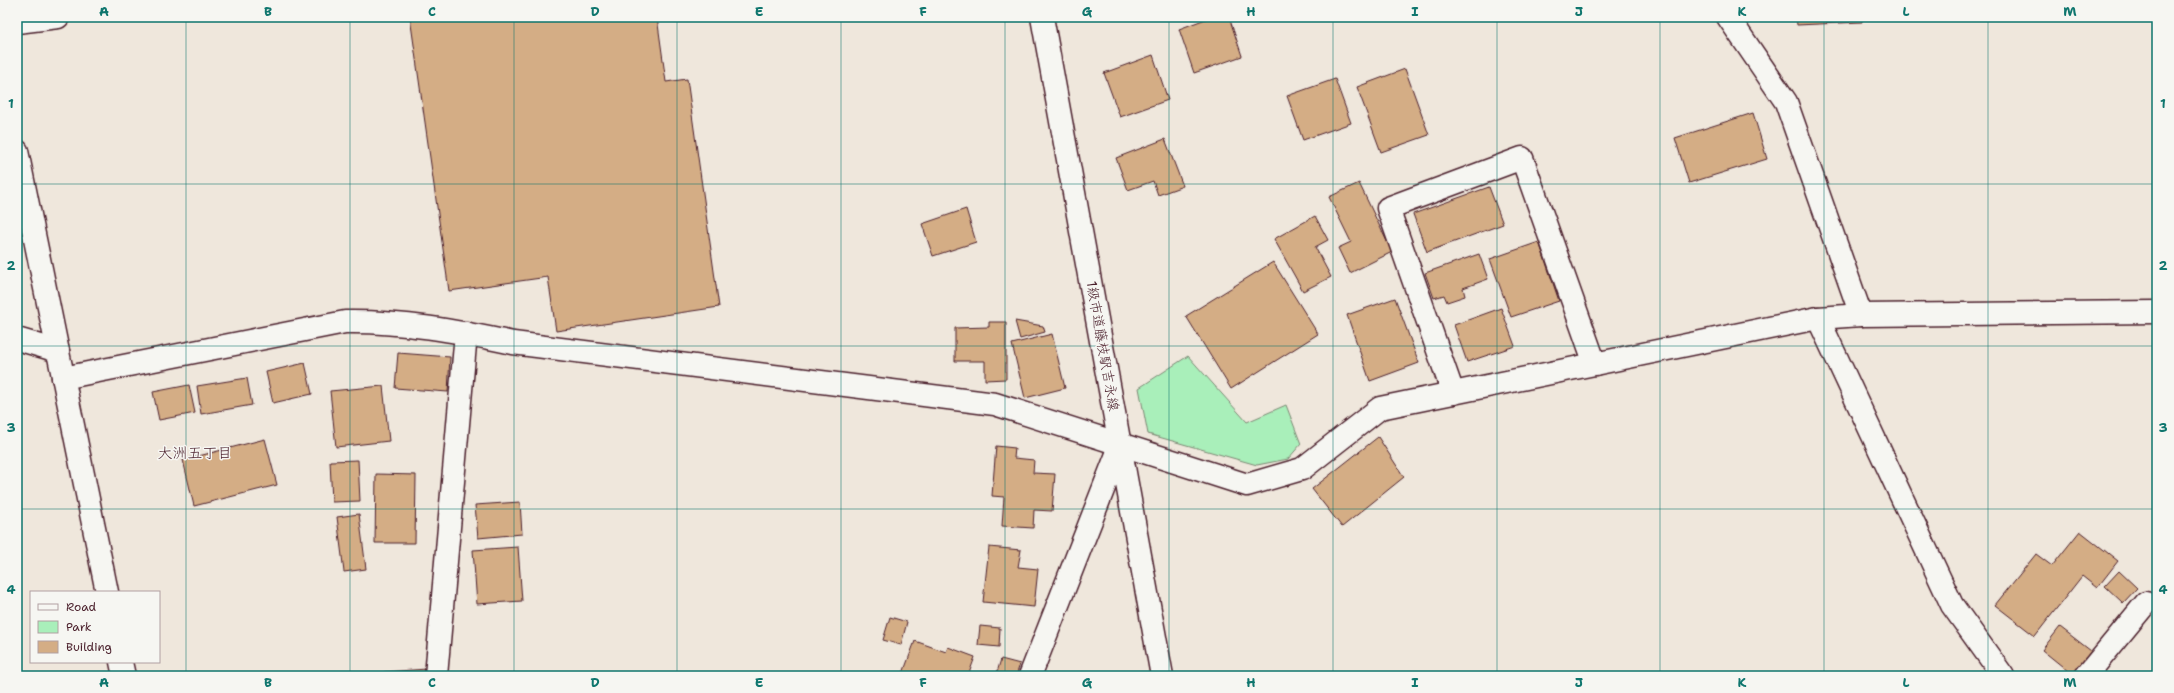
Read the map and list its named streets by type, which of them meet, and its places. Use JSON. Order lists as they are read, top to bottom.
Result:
{
  "streets": {
    "street": ["1級市道藤枝駅吉永線"]
  },
  "districts": ["大洲五丁目"],
  "legend": ["Road", "Park", "Building"],
  "grid": {
    "columns": [
      "A",
      "B",
      "C",
      "D",
      "E",
      "F",
      "G",
      "H",
      "I",
      "J",
      "K",
      "L",
      "M"
    ],
    "rows": [
      "1",
      "2",
      "3",
      "4"
    ]
  }
}
